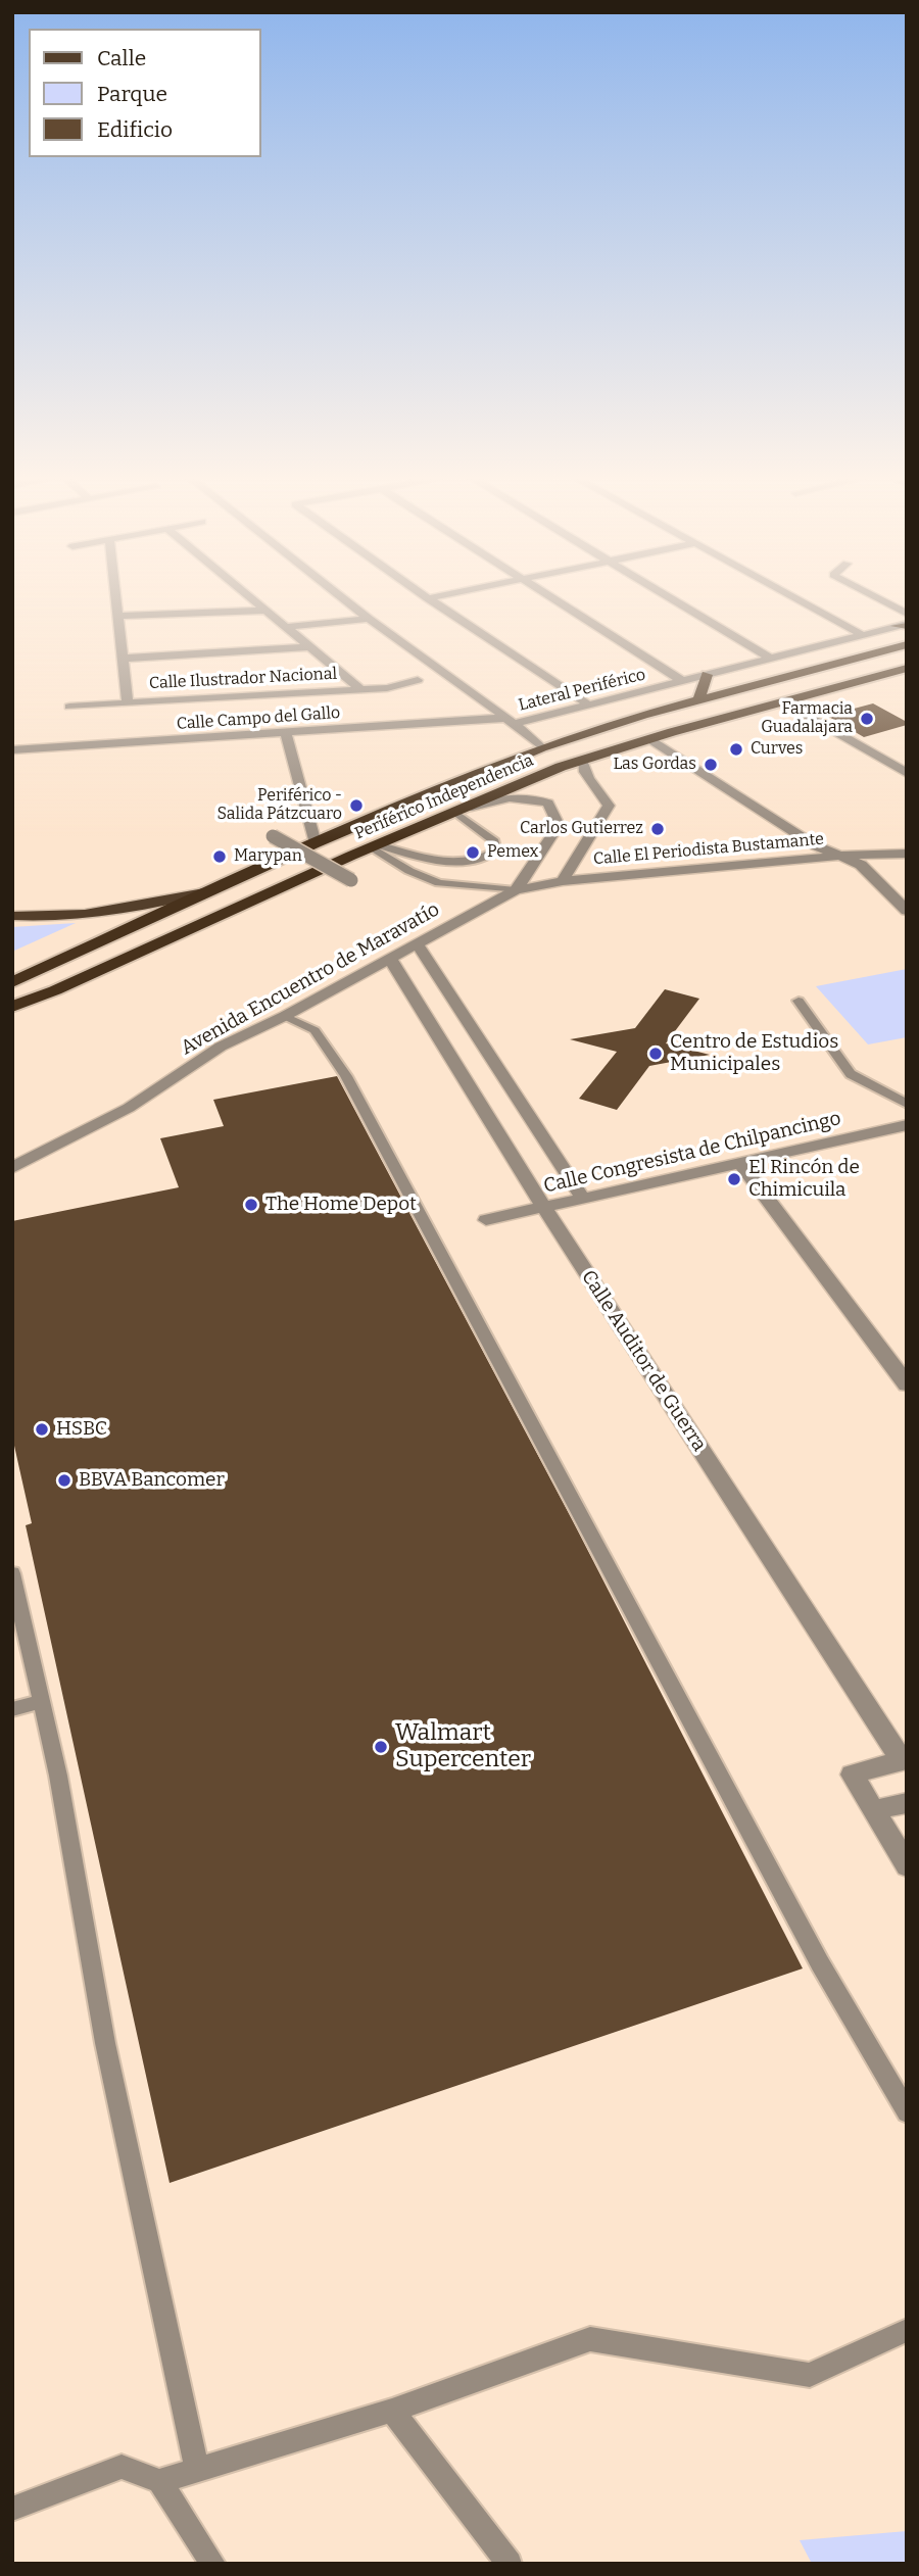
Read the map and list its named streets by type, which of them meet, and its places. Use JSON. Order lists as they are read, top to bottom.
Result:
{
  "streets": {
    "highway": ["Periférico Independencia"],
    "street": [
      "Calle Ilustrador Nacional",
      "Lateral Periférico",
      "Calle Campo del Gallo",
      "Calle El Periodista Bustamante",
      "Avenida Encuentro de Maravatío",
      "Calle Congresista de Chilpancingo",
      "Calle Auditor de Guerra"
    ]
  },
  "crossings": [
    ["Lateral Periférico", "Calle Campo del Gallo"],
    ["Calle El Periodista Bustamante", "Avenida Encuentro de Maravatío"],
    ["Avenida Encuentro de Maravatío", "Calle Auditor de Guerra"],
    ["Calle Congresista de Chilpancingo", "Calle Auditor de Guerra"]
  ],
  "places": [
    "Farmacia Guadalajara",
    "Curves",
    "Las Gordas",
    "Periférico - Salida Pátzcuaro",
    "Carlos Gutierrez",
    "Pemex",
    "Marypan",
    "Centro de Estudios Municipales",
    "El Rincón de Chimicuila",
    "The Home Depot",
    "HSBC",
    "BBVA Bancomer",
    "Walmart Supercenter"
  ],
  "legend": ["Calle", "Parque", "Edificio"]
}
